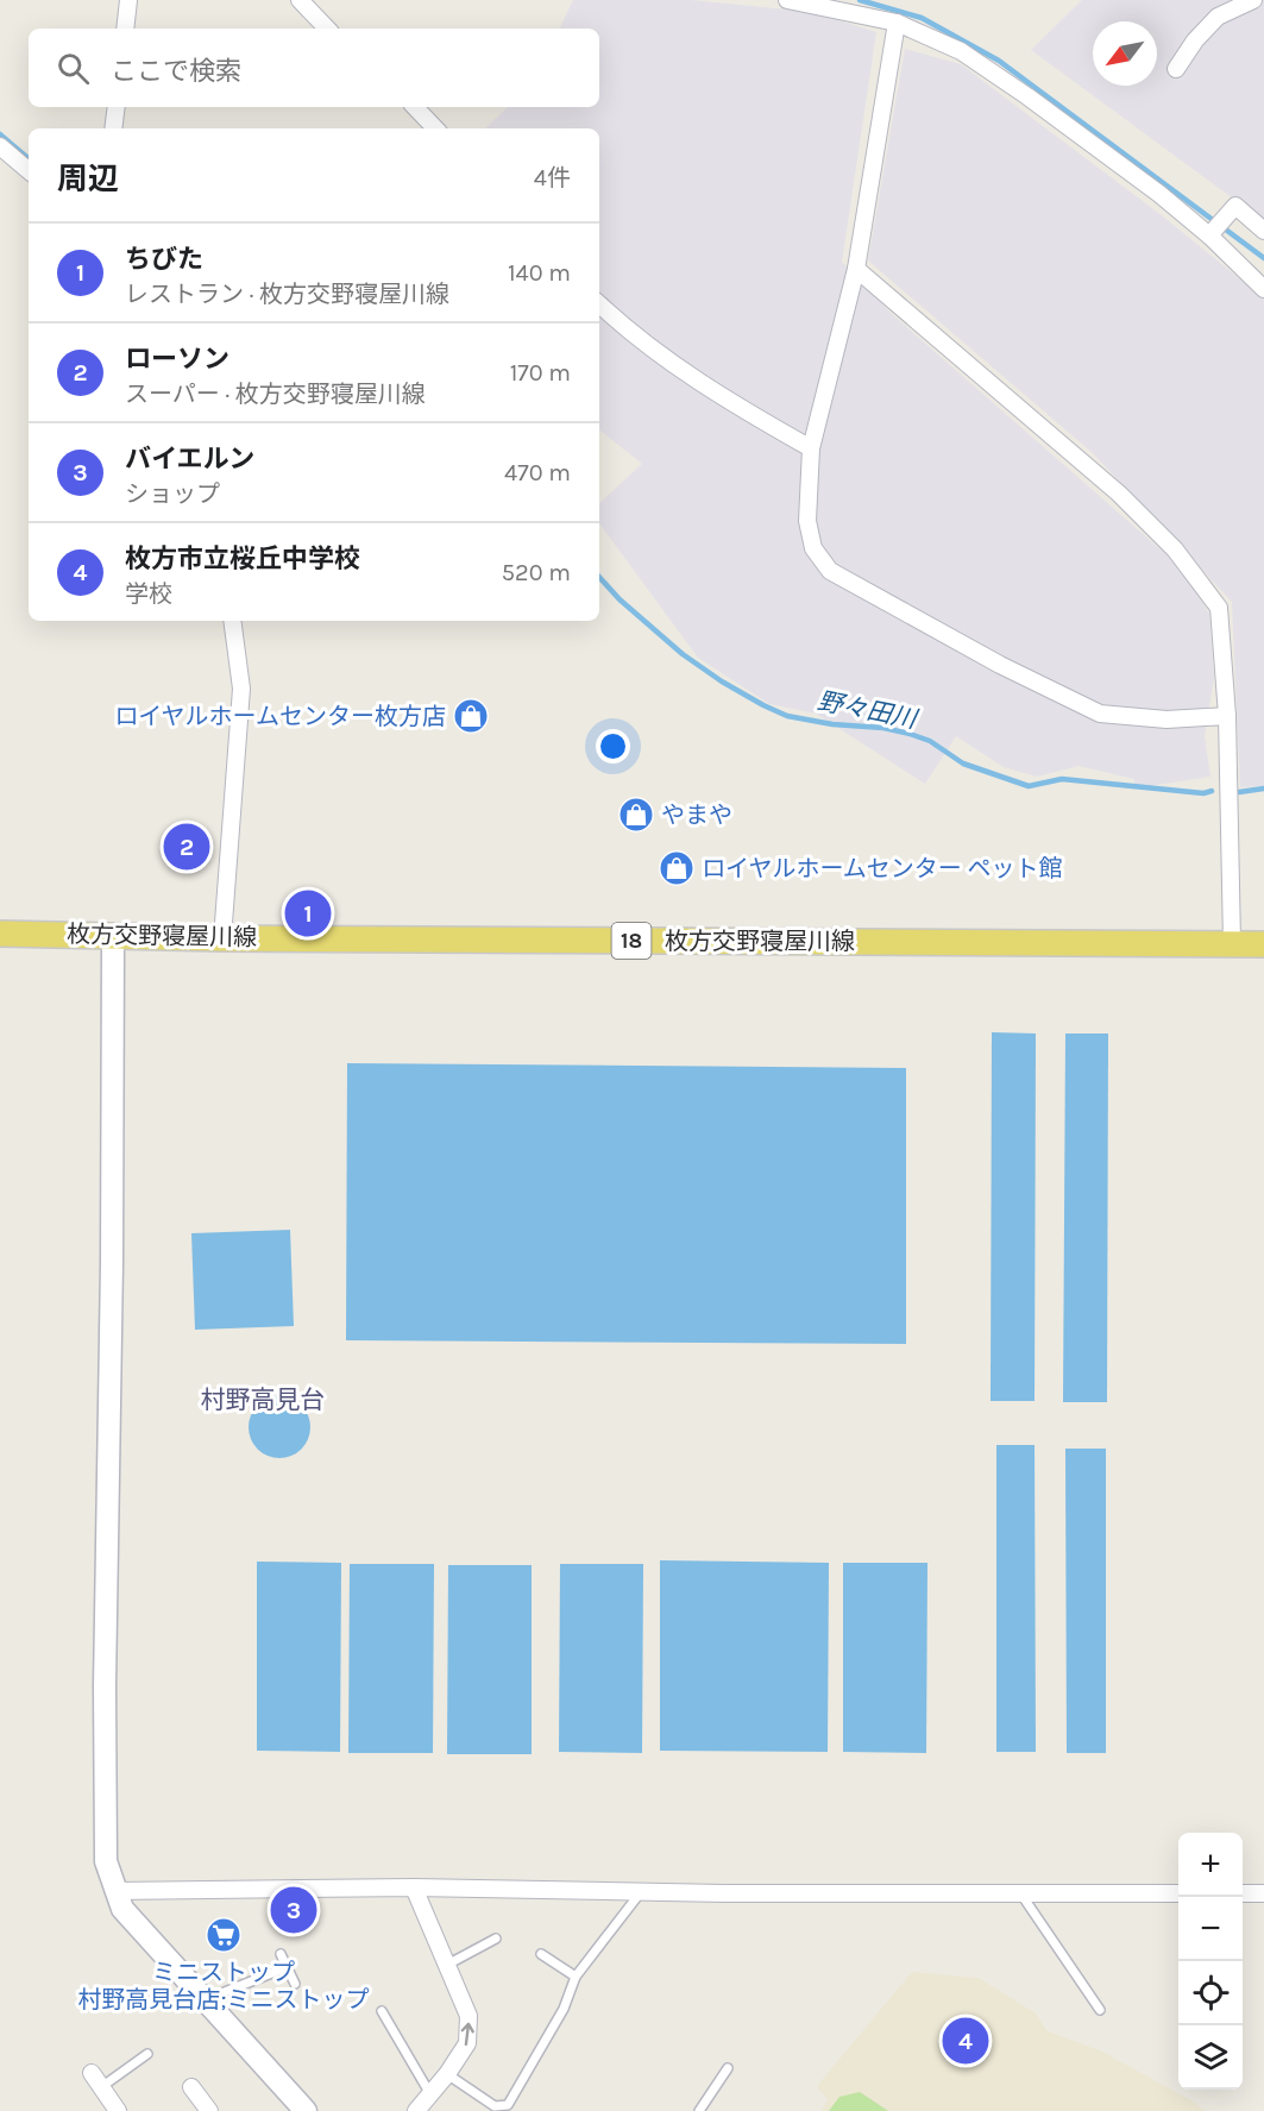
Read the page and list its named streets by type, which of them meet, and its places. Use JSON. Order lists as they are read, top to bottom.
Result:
{
  "streets": {
    "main road": ["枚方交野寝屋川線", "18"]
  },
  "districts": ["村野高見台"],
  "water": ["野々田川"],
  "places": {
    "shop": ["ロイヤルホームセンター枚方店", "やまや", "ロイヤルホームセンター ペット館"],
    "supermarket": ["ミニストップ 村野高見台店;ミニストップ"]
  },
  "north": "bottom left",
  "page": {
    "search": "ここで検索",
    "heading": ["周辺", "4件"],
    "list": [
      {
        "mark": "1",
        "name": "ちびた",
        "note": "レストラン · 枚方交野寝屋川線",
        "value": "140 m"
      },
      {
        "mark": "2",
        "name": "ローソン",
        "note": "スーパー · 枚方交野寝屋川線",
        "value": "170 m"
      },
      {
        "mark": "3",
        "name": "バイエルン",
        "note": "ショップ",
        "value": "470 m"
      },
      {
        "mark": "4",
        "name": "枚方市立桜丘中学校",
        "note": "学校",
        "value": "520 m"
      }
    ],
    "pins": [
      "2",
      "1",
      "3",
      "4"
    ],
    "map_buttons": ["+", "−"]
  }
}
